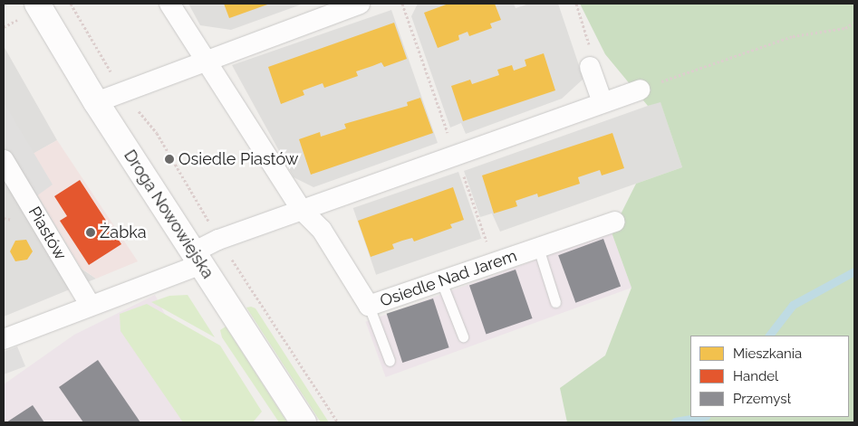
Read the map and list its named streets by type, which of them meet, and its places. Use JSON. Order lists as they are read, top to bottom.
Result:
{
  "streets": {
    "street": ["Droga Nowowiejska", "Piastów", "Osiedle Nad Jarem"]
  },
  "places": ["Osiedle Piastów", "Żabka"],
  "legend": ["Mieszkania", "Handel", "Przemysł"]
}
